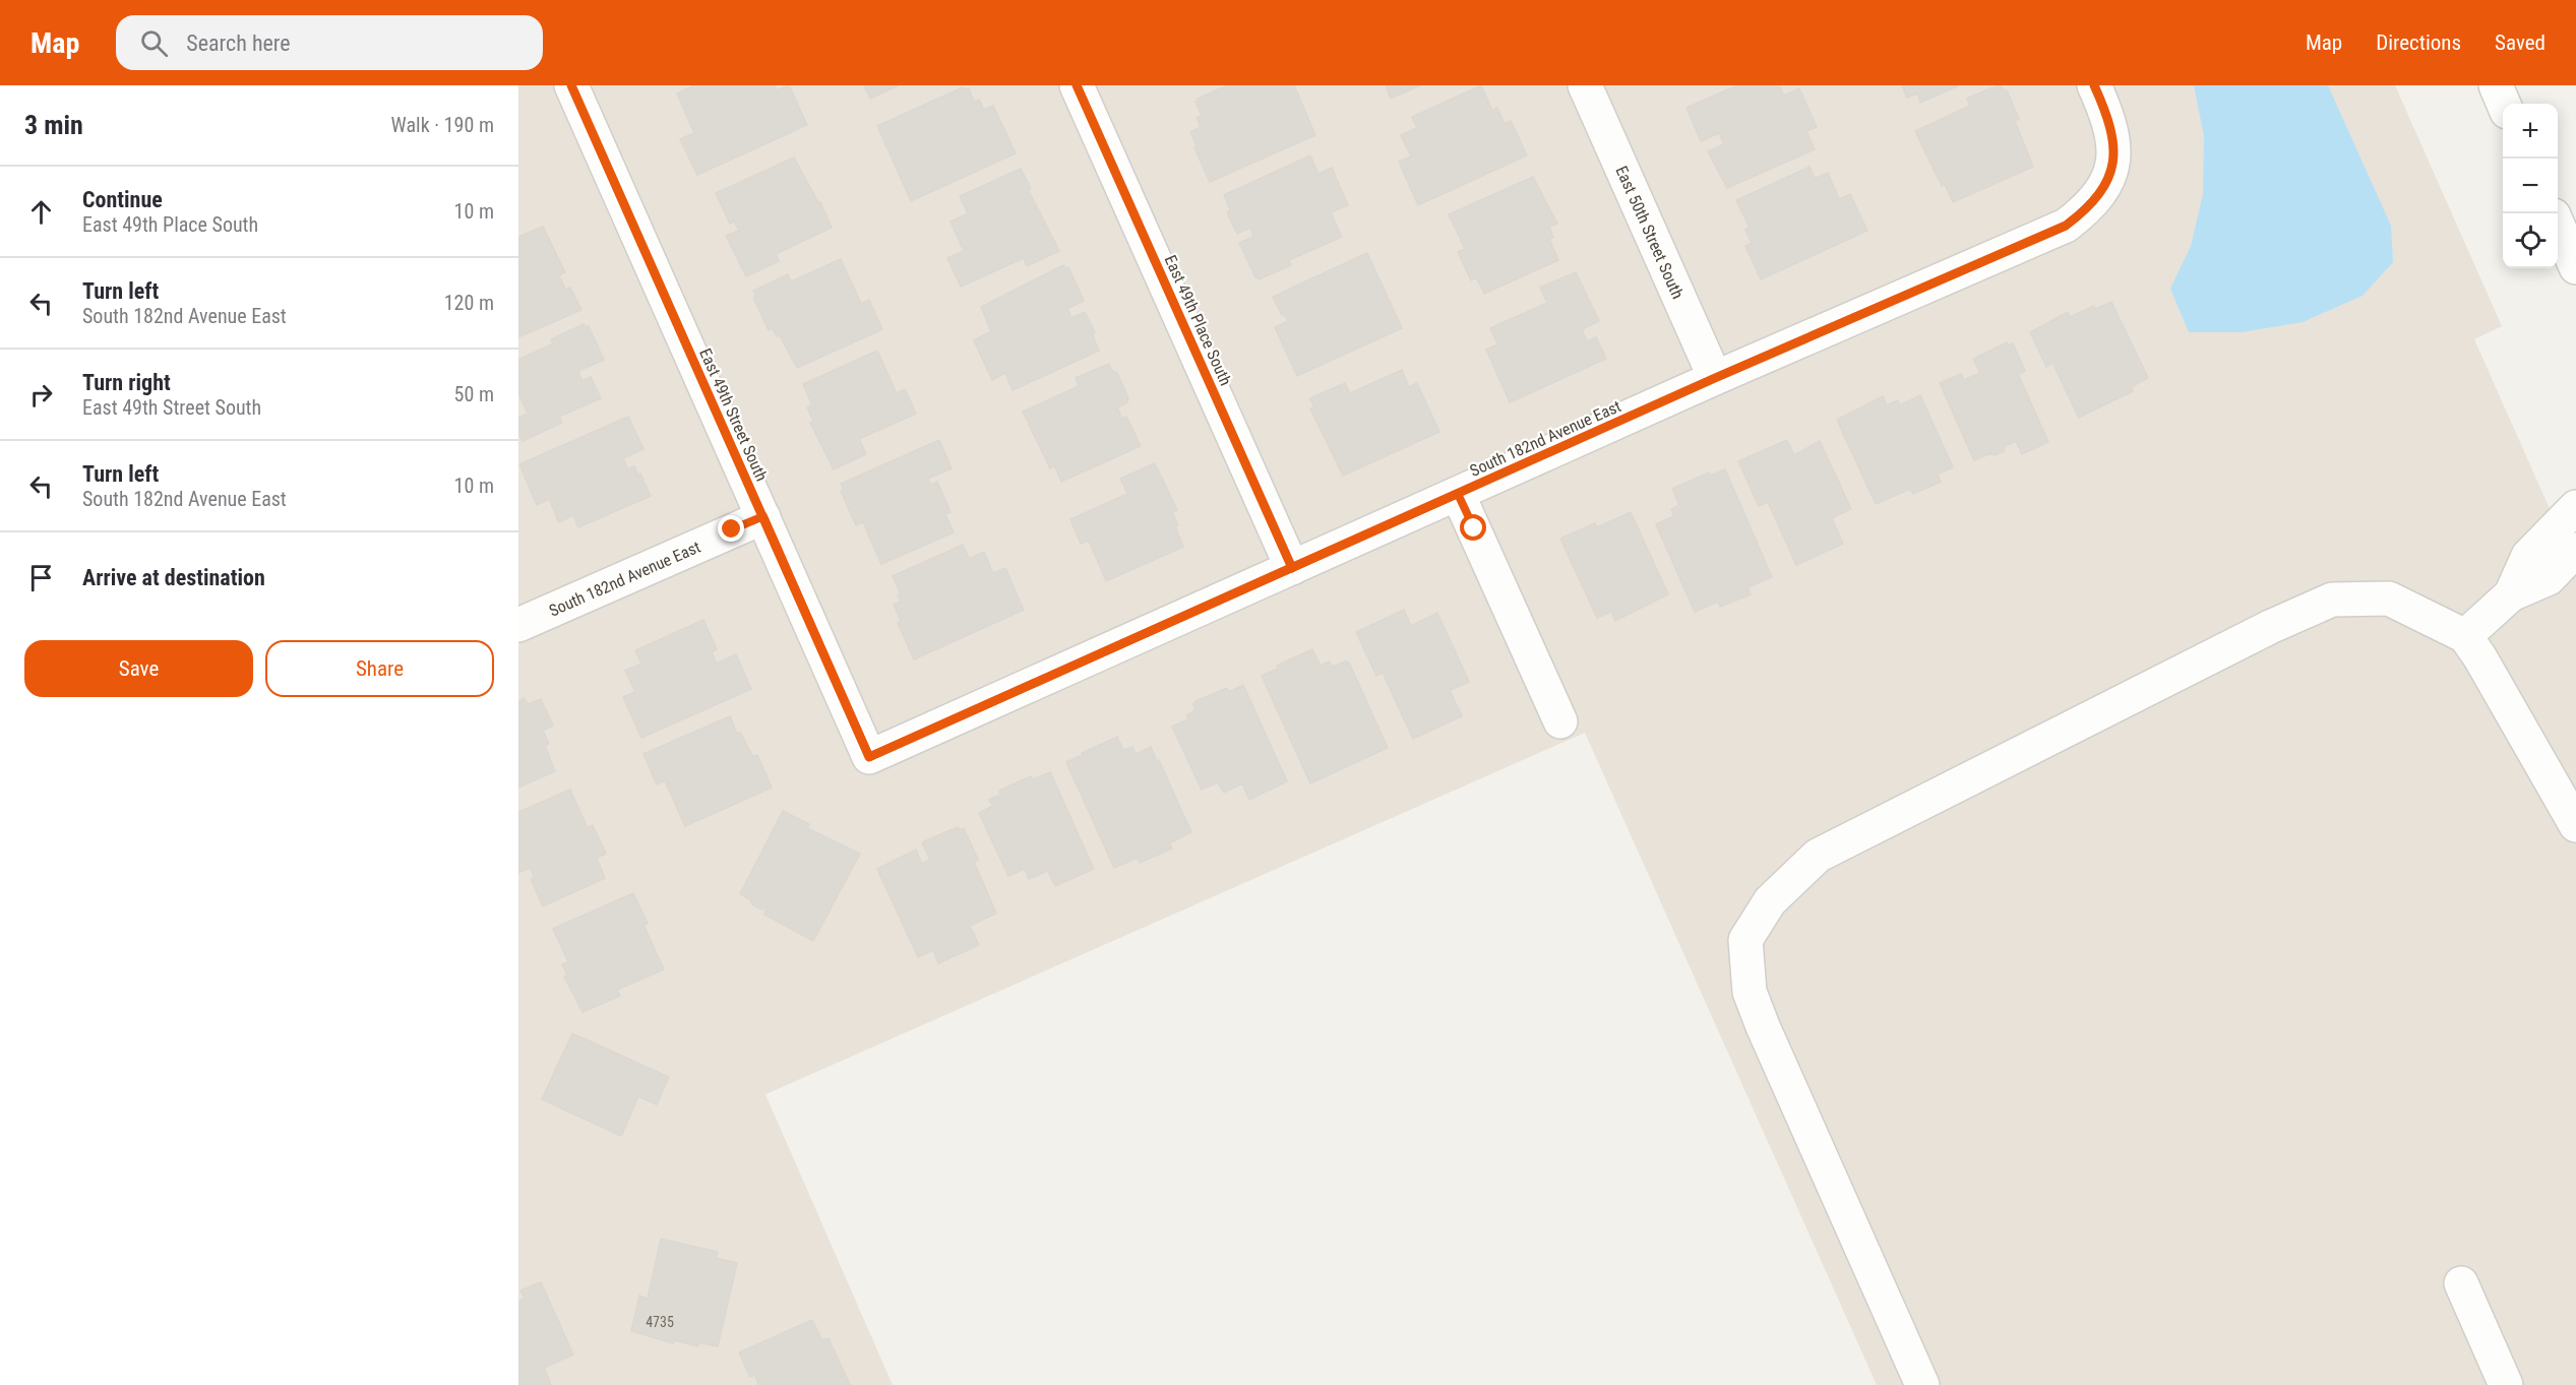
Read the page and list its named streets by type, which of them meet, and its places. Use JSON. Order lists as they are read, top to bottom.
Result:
{
  "streets": {
    "street": [
      "East 50th Street South",
      "East 49th Place South",
      "East 49th Street South",
      "South 182nd Avenue East"
    ]
  },
  "crossings": [
    ["East 50th Street South", "South 182nd Avenue East"],
    ["East 49th Place South", "South 182nd Avenue East"],
    ["East 49th Street South", "South 182nd Avenue East"]
  ],
  "house_numbers": ["4735"],
  "page": {
    "header": "Map",
    "search": "Search here",
    "nav": ["Map", "Directions", "Saved"],
    "heading": ["3 min", "Walk · 190 m"],
    "map_buttons": ["+", "−"],
    "list": [
      ["Continue", "East 49th Place South", "10 m"],
      ["Turn left", "South 182nd Avenue East", "120 m"],
      ["Turn right", "East 49th Street South", "50 m"],
      ["Turn left", "South 182nd Avenue East", "10 m"],
      "Arrive at destination"
    ],
    "buttons": ["Save", "Share"]
  }
}
